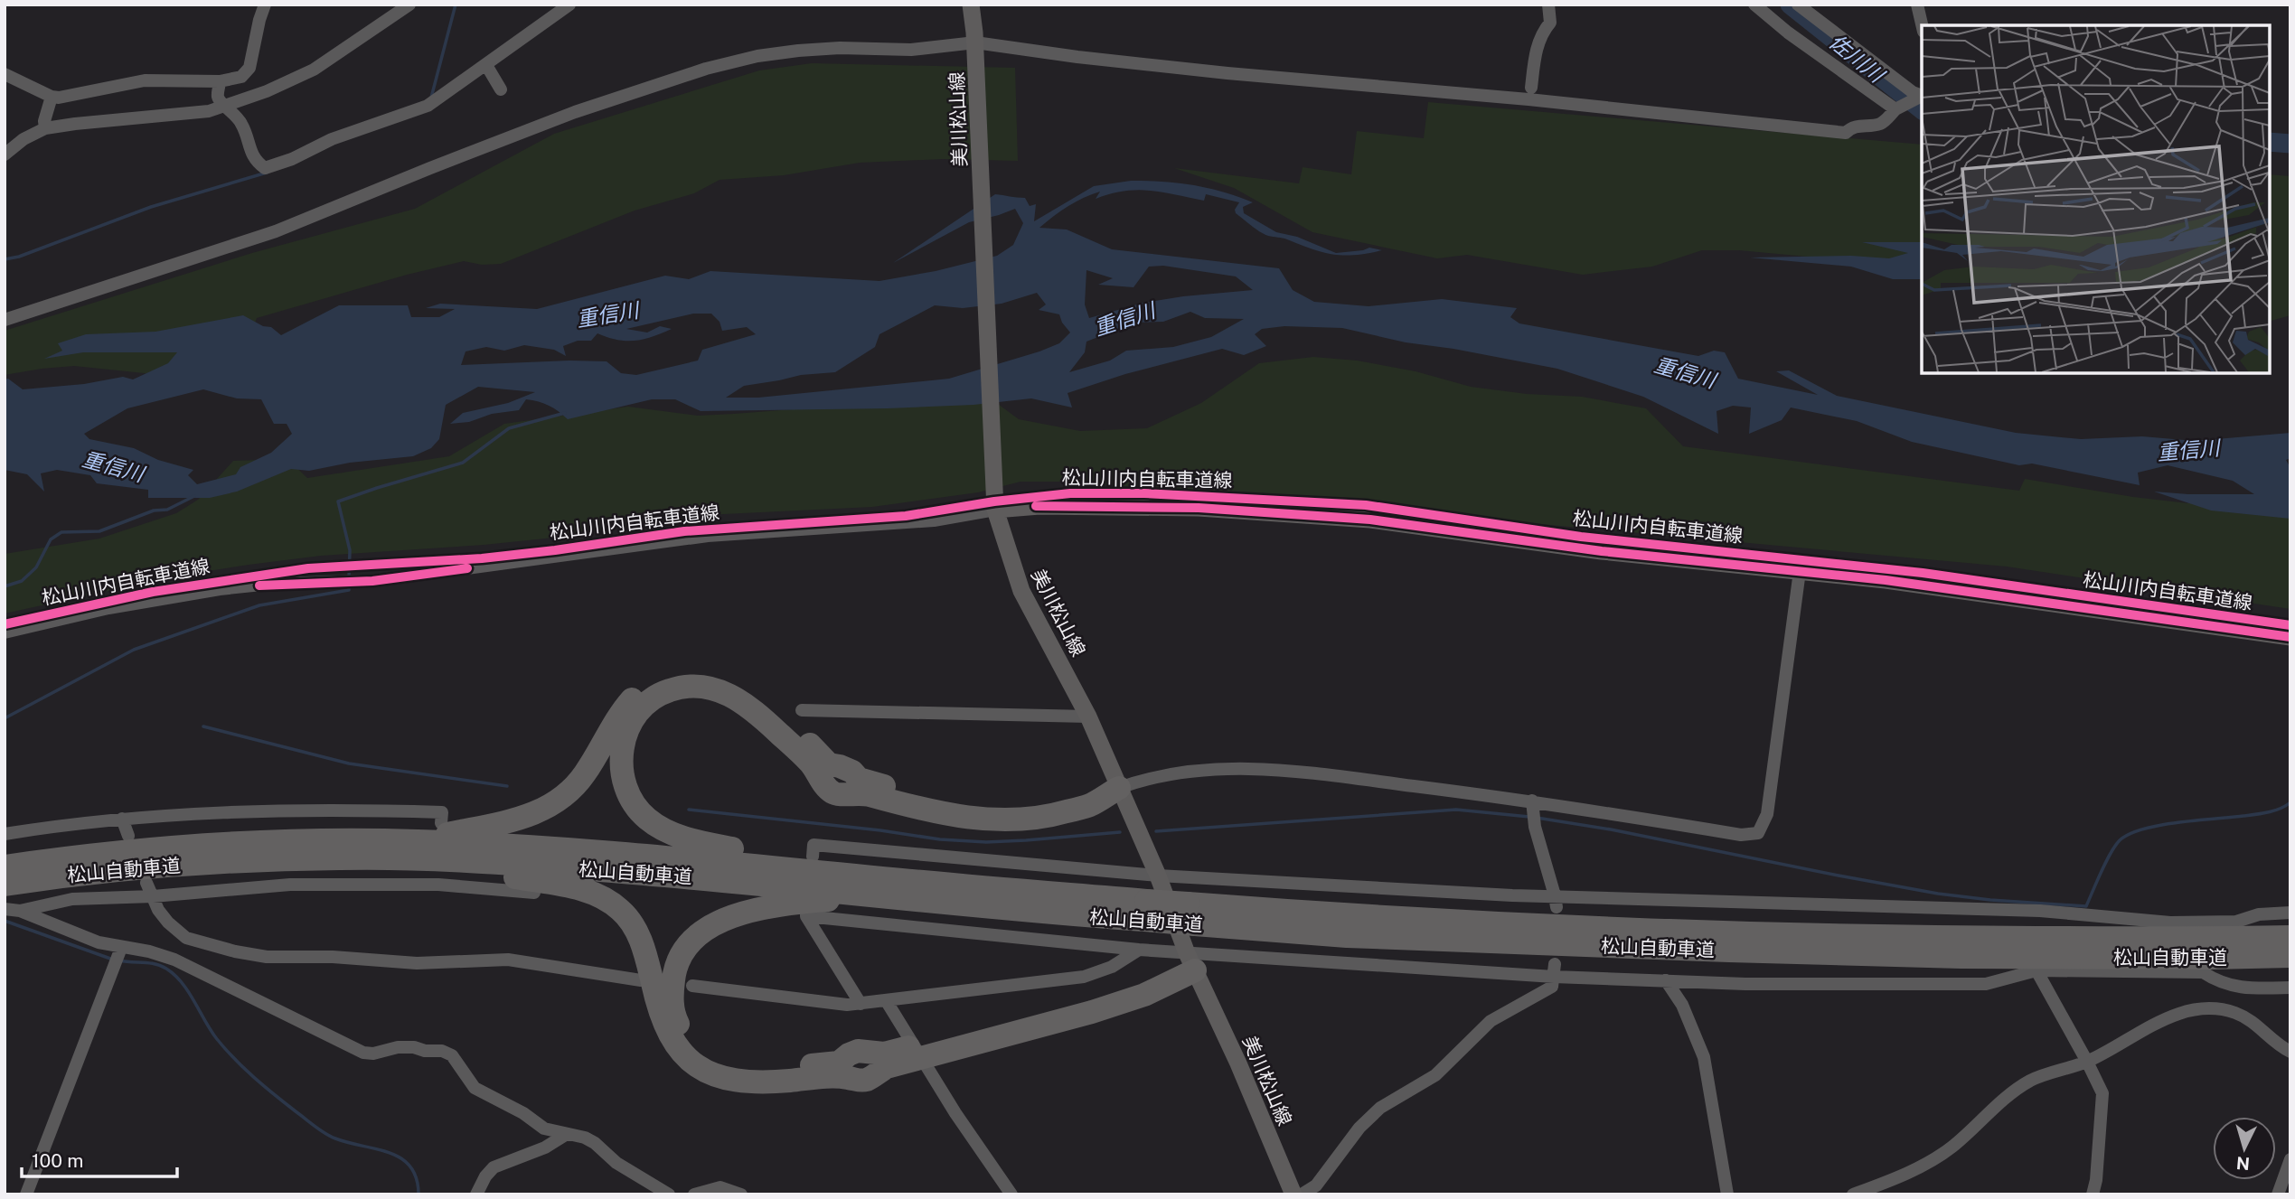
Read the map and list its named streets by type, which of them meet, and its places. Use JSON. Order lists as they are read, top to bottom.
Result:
{
  "streets": {
    "highway": ["松山自動車道"],
    "street": ["美川松山線"],
    "cycle path": ["松山川内自転車道線"]
  },
  "water": ["佐川川", "重信川"],
  "scale_bar": "100 m",
  "north": "bottom"
}
